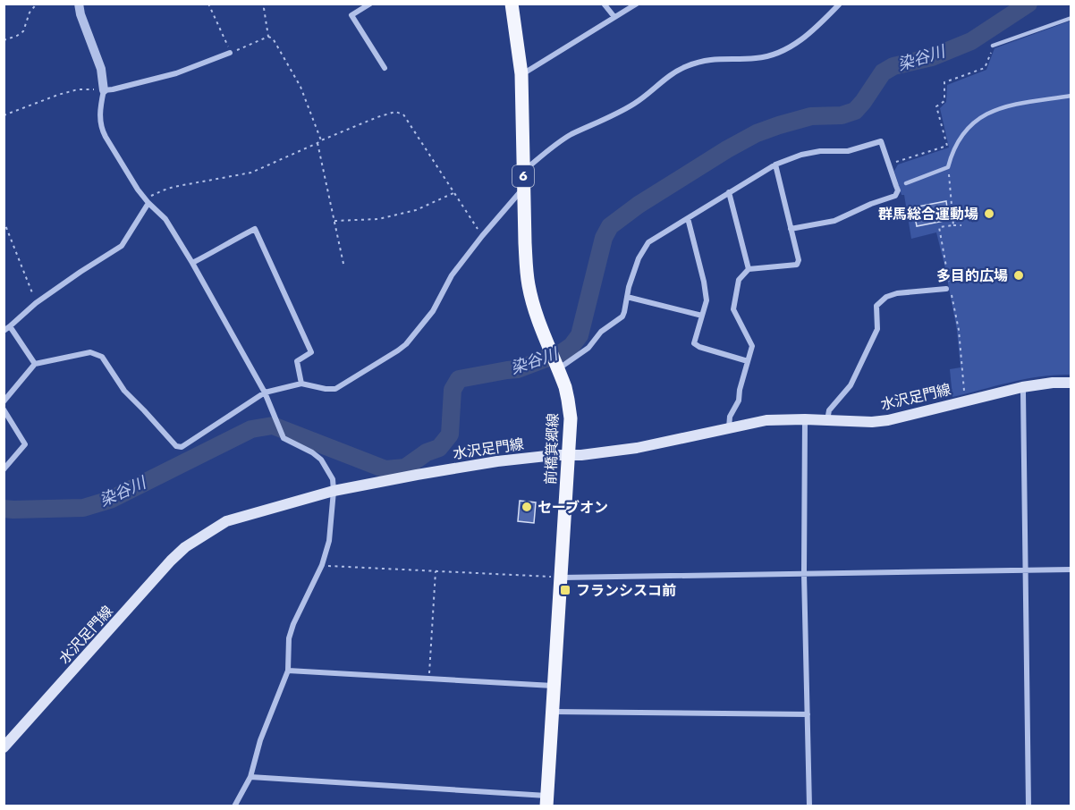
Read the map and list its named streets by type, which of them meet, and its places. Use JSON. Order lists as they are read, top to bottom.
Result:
{
  "streets": {
    "main road": ["6", "水沢足門線", "前橋箕郷線"]
  },
  "crossings": [
    ["水沢足門線", "前橋箕郷線"]
  ],
  "water": ["染谷川"],
  "places": {
    "other": ["群馬総合運動場", "多目的広場", "セーブオン"],
    "transit": ["フランシスコ前"]
  }
}
